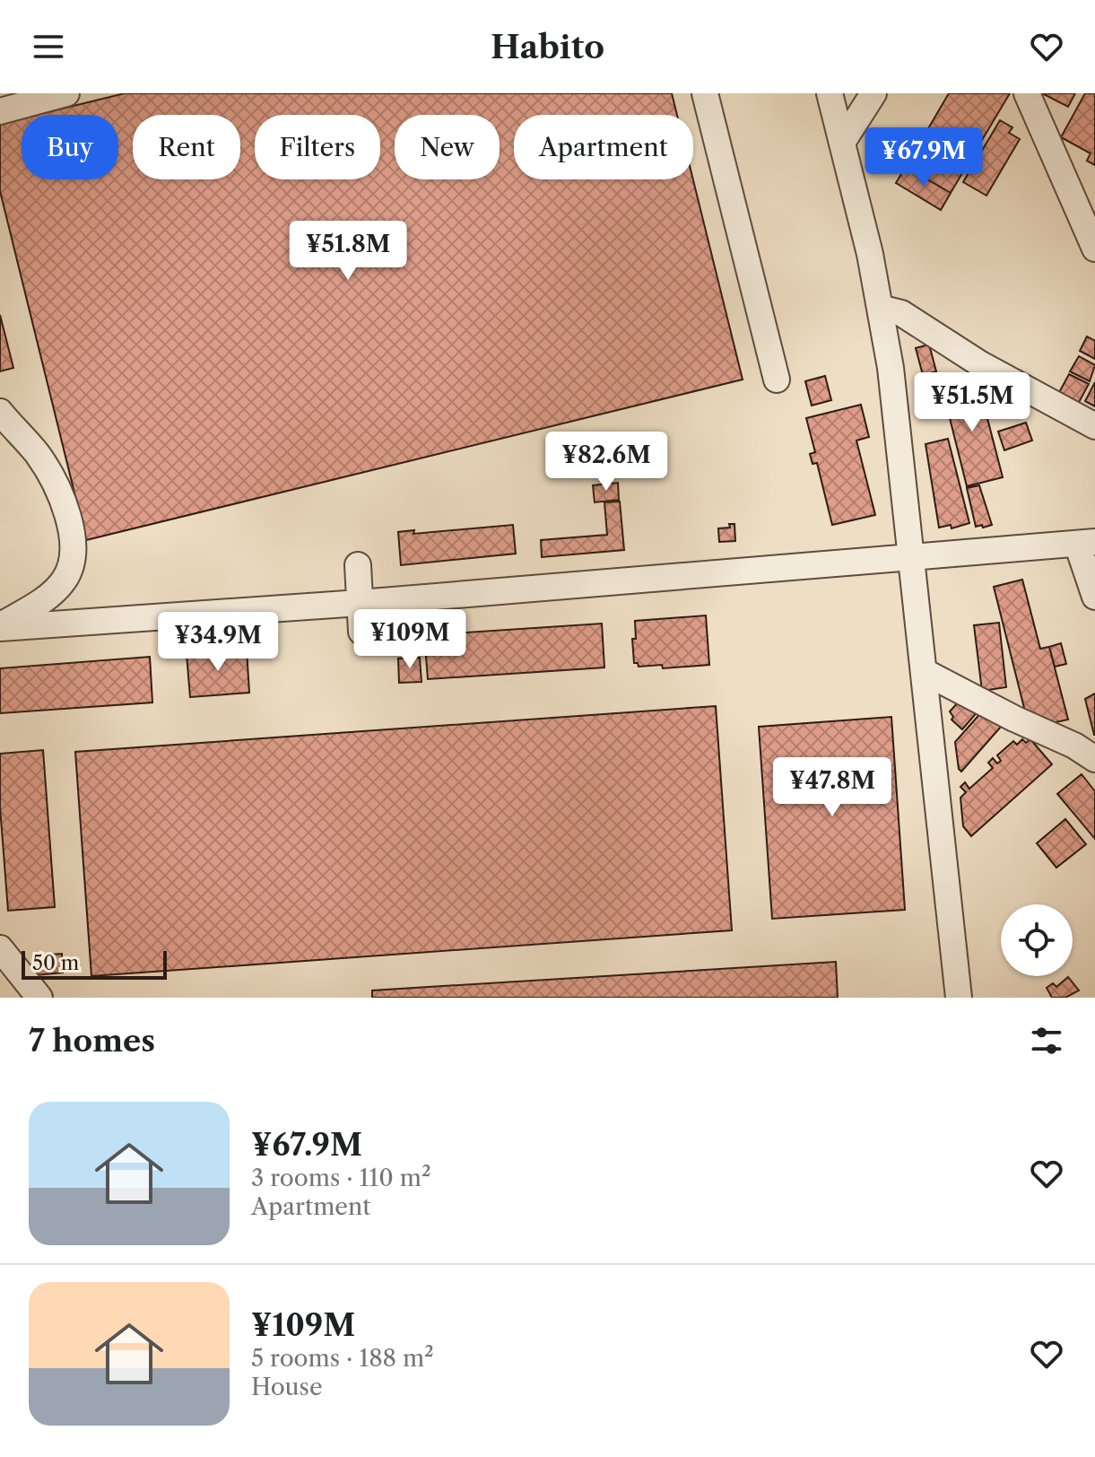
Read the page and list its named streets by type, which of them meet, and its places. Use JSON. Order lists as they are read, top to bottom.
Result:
{
  "scale_bar": "50 m",
  "page": {
    "header": "Habito",
    "chip": [
      "Buy",
      "Rent",
      "Filters",
      "New",
      "Apartment"
    ],
    "price": [
      "¥67.9M",
      "¥51.8M",
      "¥51.5M",
      "¥82.6M",
      "¥109M",
      "¥34.9M",
      "¥47.8M"
    ],
    "scale": "50 m",
    "heading": "7 homes",
    "list": [
      {
        "name": "¥67.9M",
        "note": "3 rooms · 110 m² · Apartment"
      },
      {
        "name": "¥109M",
        "note": "5 rooms · 188 m² · House"
      }
    ]
  }
}
